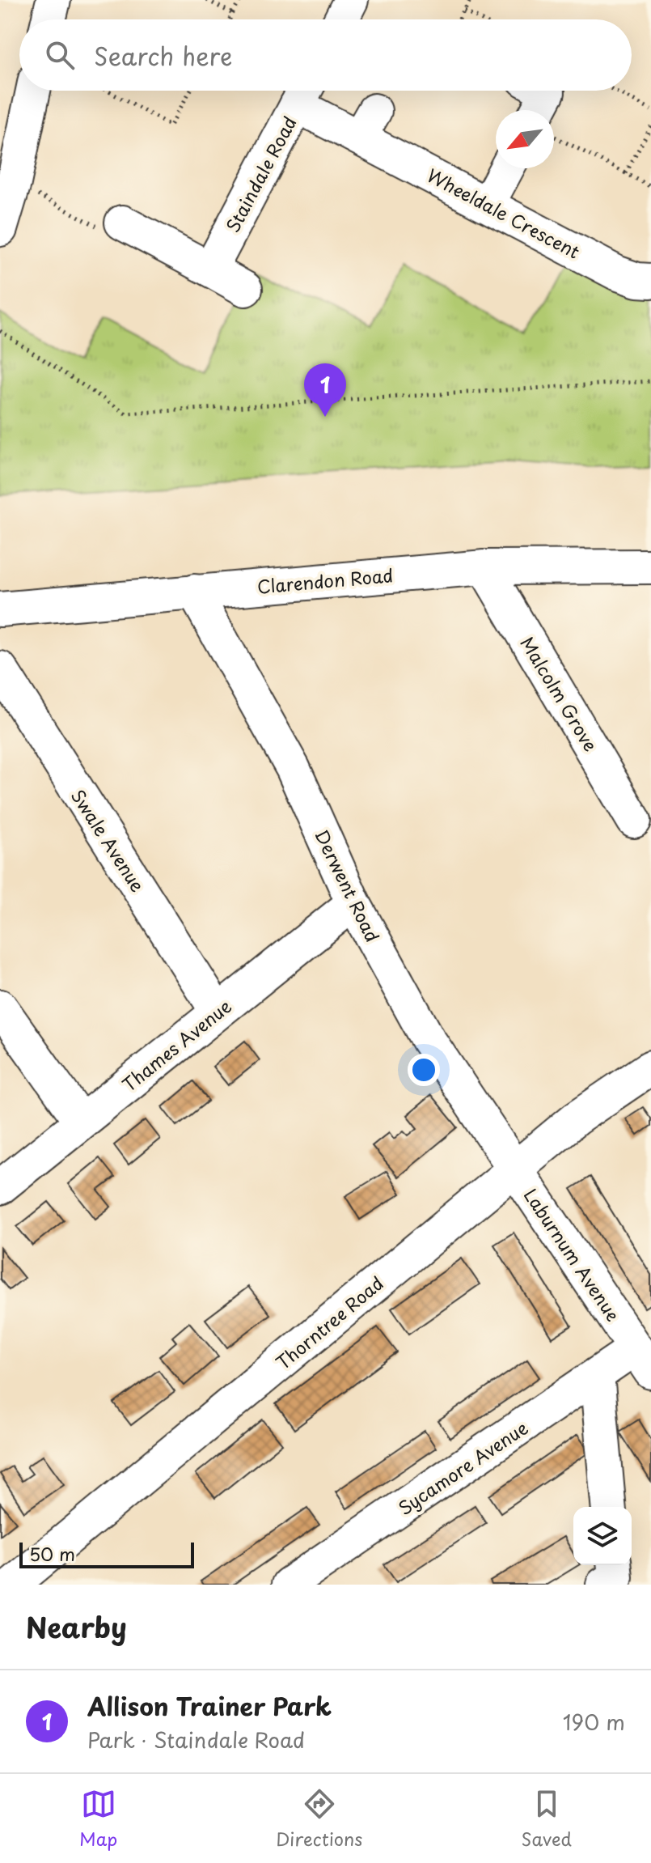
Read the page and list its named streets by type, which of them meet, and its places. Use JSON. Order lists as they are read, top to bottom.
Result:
{
  "streets": {
    "street": [
      "Staindale Road",
      "Wheeldale Crescent",
      "Clarendon Road",
      "Malcolm Grove",
      "Swale Avenue",
      "Derwent Road",
      "Thames Avenue",
      "Laburnum Avenue",
      "Thorntree Road",
      "Sycamore Avenue"
    ]
  },
  "crossings": [
    ["Staindale Road", "Wheeldale Crescent"],
    ["Clarendon Road", "Malcolm Grove"],
    ["Clarendon Road", "Derwent Road"],
    ["Swale Avenue", "Thames Avenue"],
    ["Derwent Road", "Thames Avenue"],
    ["Derwent Road", "Laburnum Avenue"],
    ["Derwent Road", "Thorntree Road"],
    ["Laburnum Avenue", "Thorntree Road"],
    ["Laburnum Avenue", "Sycamore Avenue"]
  ],
  "scale_bar": "50 m",
  "north": "bottom left",
  "page": {
    "search": "Search here",
    "pins": "1",
    "scale": "50 m",
    "heading": "Nearby",
    "list": [
      {
        "mark": "1",
        "name": "Allison Trainer Park",
        "note": "Park · Staindale Road",
        "value": "190 m"
      }
    ],
    "nav": ["Map", "Directions", "Saved"]
  }
}
